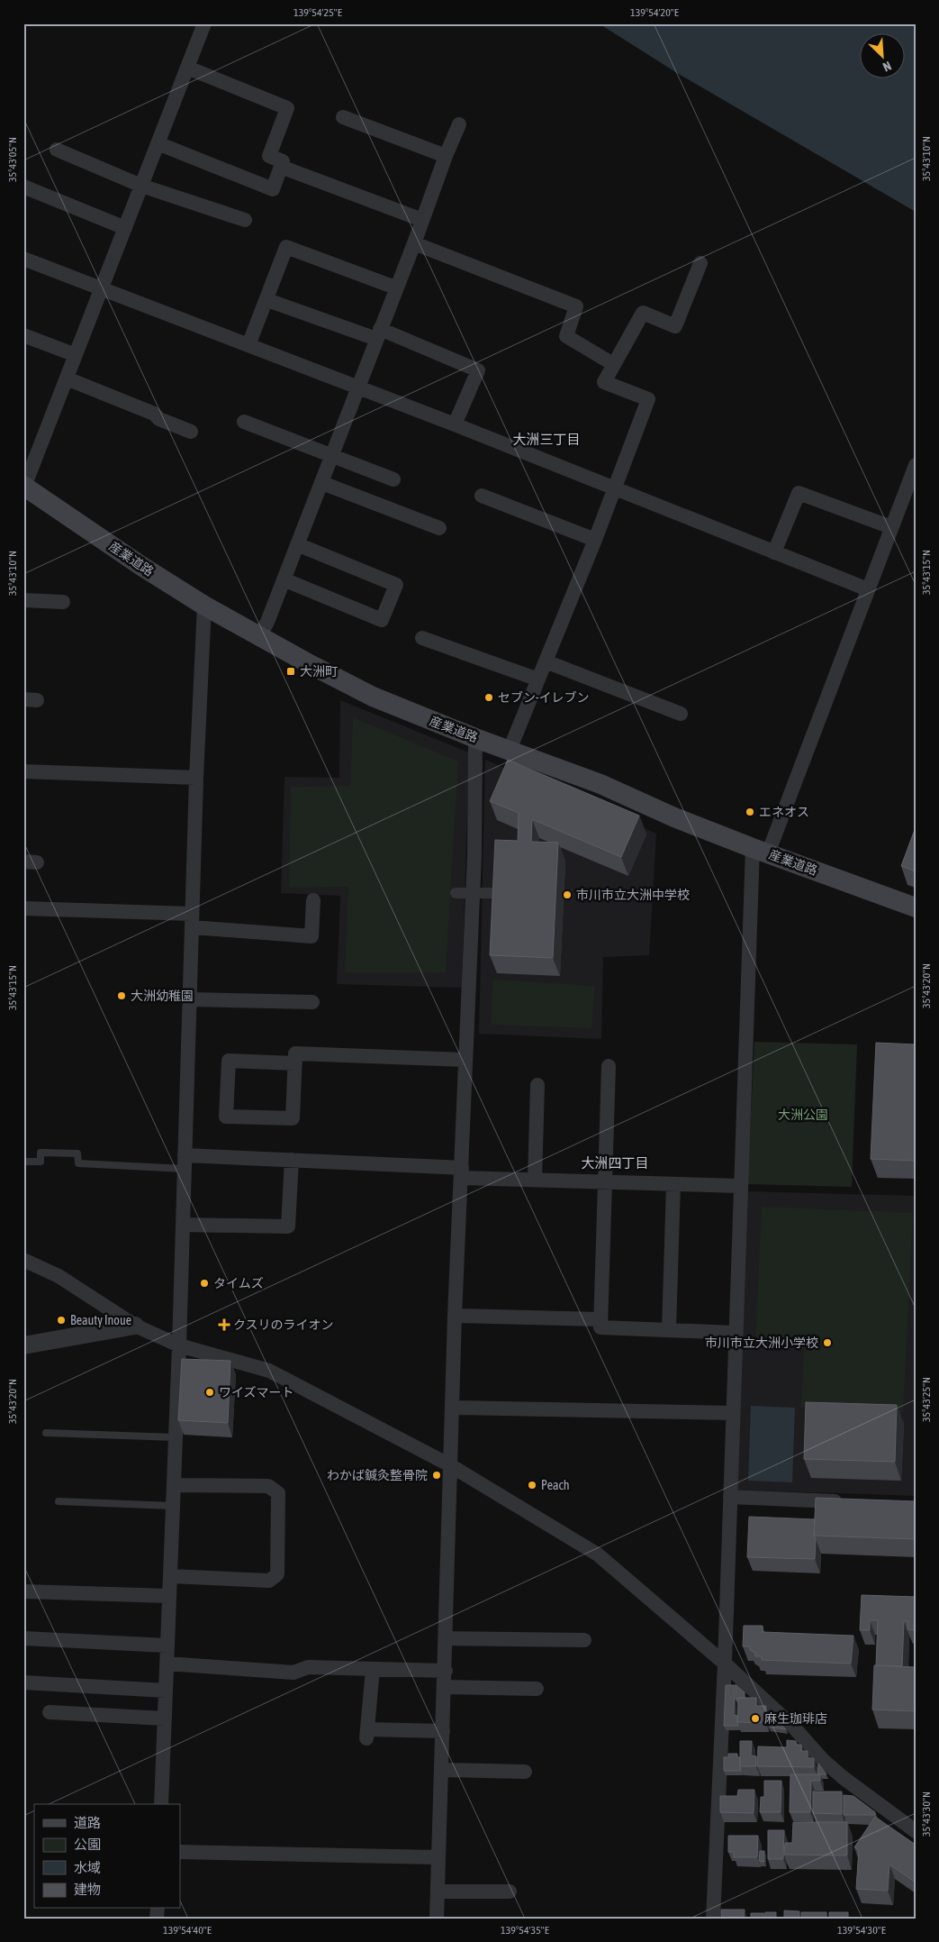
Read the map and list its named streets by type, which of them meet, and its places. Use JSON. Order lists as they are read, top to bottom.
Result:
{
  "streets": {
    "main road": ["産業道路"]
  },
  "districts": ["大洲三丁目", "大洲四丁目"],
  "parks": ["大洲公園"],
  "places": {
    "transit": ["大洲町"],
    "other": [
      "セブン-イレブン",
      "エネオス",
      "市川市立大洲中学校",
      "大洲幼稚園",
      "タイムズ",
      "Beauty Inoue",
      "市川市立大洲小学校",
      "ワイズマート",
      "わかば鍼灸整骨院",
      "Peach",
      "麻生珈琲店"
    ],
    "health": ["クスリのライオン"]
  },
  "legend": [
    "道路",
    "公園",
    "水域",
    "建物"
  ],
  "north": "bottom right",
  "coordinates": [
    "139°54'25\"E",
    "139°54'20\"E",
    "35°43'10\"N",
    "35°43'05\"N",
    "35°43'15\"N",
    "35°43'20\"N",
    "35°43'25\"N",
    "35°43'30\"N",
    "139°54'40\"E",
    "139°54'35\"E",
    "139°54'30\"E"
  ]
}
